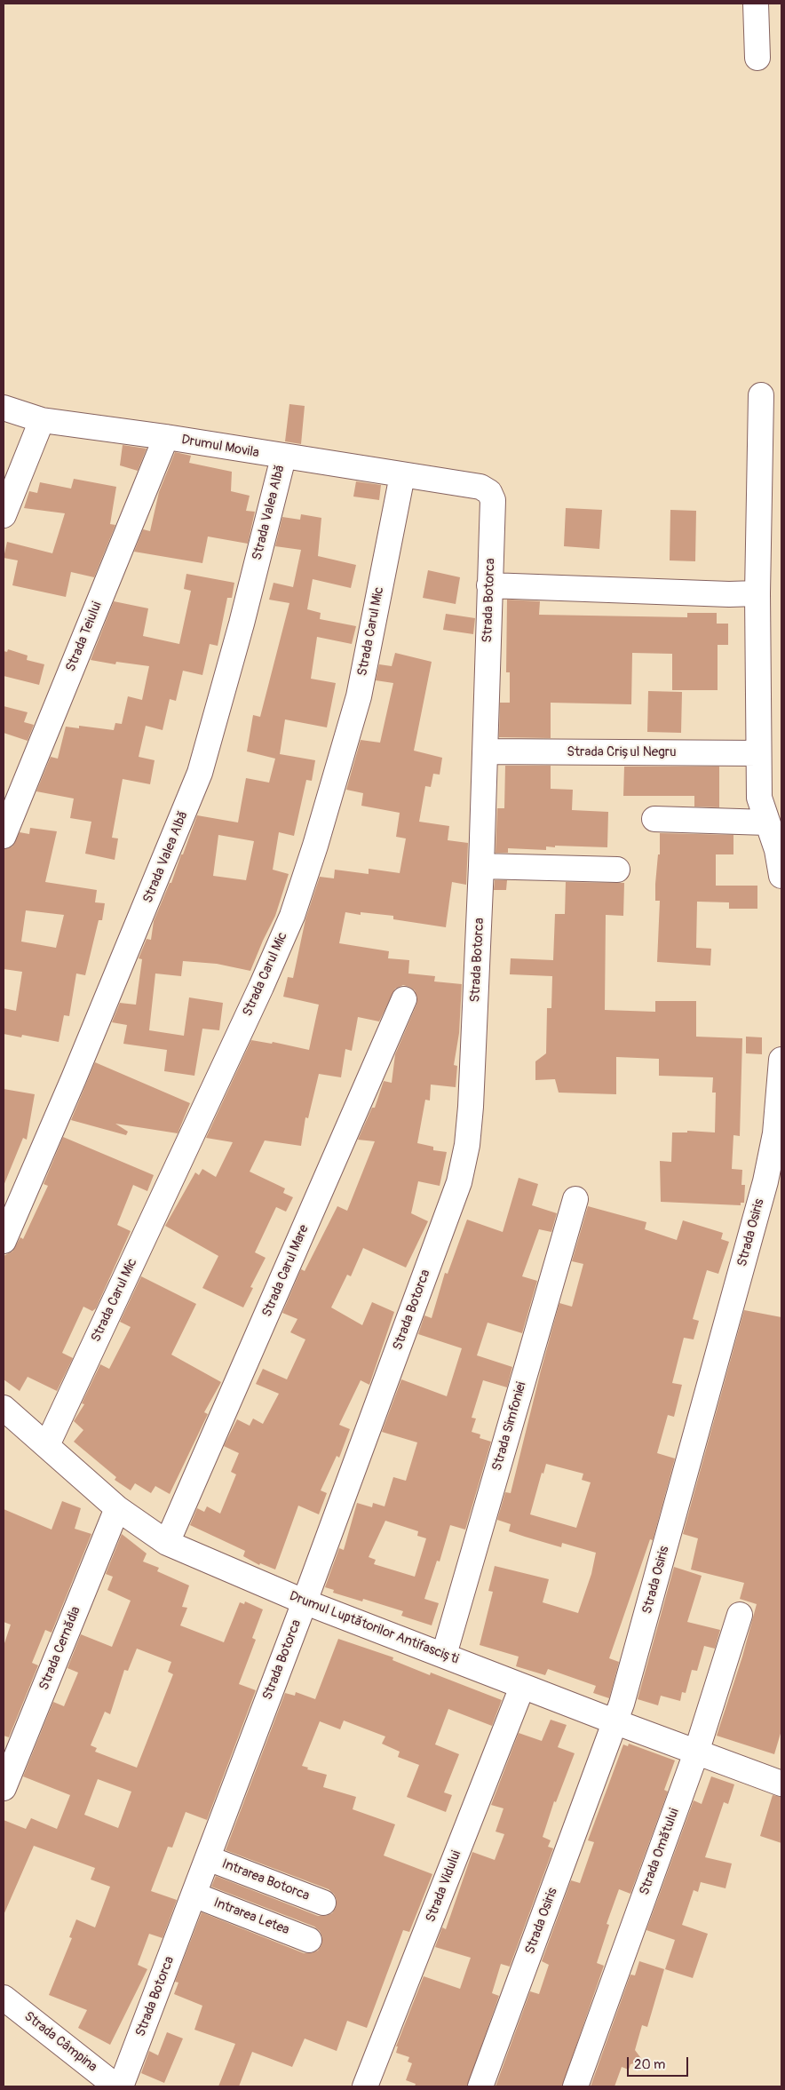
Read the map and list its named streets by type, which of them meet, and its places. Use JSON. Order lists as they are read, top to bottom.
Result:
{
  "streets": {
    "street": [
      "Drumul Movila",
      "Strada Valea Albă",
      "Strada Botorca",
      "Strada Carul Mic",
      "Strada Teiului",
      "Strada Crișul Negru",
      "Strada Osiris",
      "Strada Carul Mare",
      "Strada Simfoniei",
      "Drumul Luptătorilor Antifasciști",
      "Strada Cernădia",
      "Strada Omătului",
      "Intrarea Botorca",
      "Strada Vidului",
      "Intrarea Letea",
      "Strada Câmpina"
    ]
  },
  "crossings": [
    ["Drumul Movila", "Strada Valea Albă"],
    ["Drumul Movila", "Strada Botorca"],
    ["Drumul Movila", "Strada Carul Mic"],
    ["Drumul Movila", "Strada Teiului"],
    ["Strada Botorca", "Strada Crișul Negru"],
    ["Strada Botorca", "Drumul Luptătorilor Antifasciști"],
    ["Strada Botorca", "Intrarea Botorca"],
    ["Strada Botorca", "Intrarea Letea"],
    ["Strada Carul Mic", "Drumul Luptătorilor Antifasciști"],
    ["Strada Osiris", "Drumul Luptătorilor Antifasciști"],
    ["Strada Carul Mare", "Drumul Luptătorilor Antifasciști"],
    ["Strada Simfoniei", "Drumul Luptătorilor Antifasciști"],
    ["Drumul Luptătorilor Antifasciști", "Strada Cernădia"],
    ["Drumul Luptătorilor Antifasciști", "Strada Omătului"],
    ["Drumul Luptătorilor Antifasciști", "Strada Vidului"]
  ],
  "scale_bar": "20 m"
}
